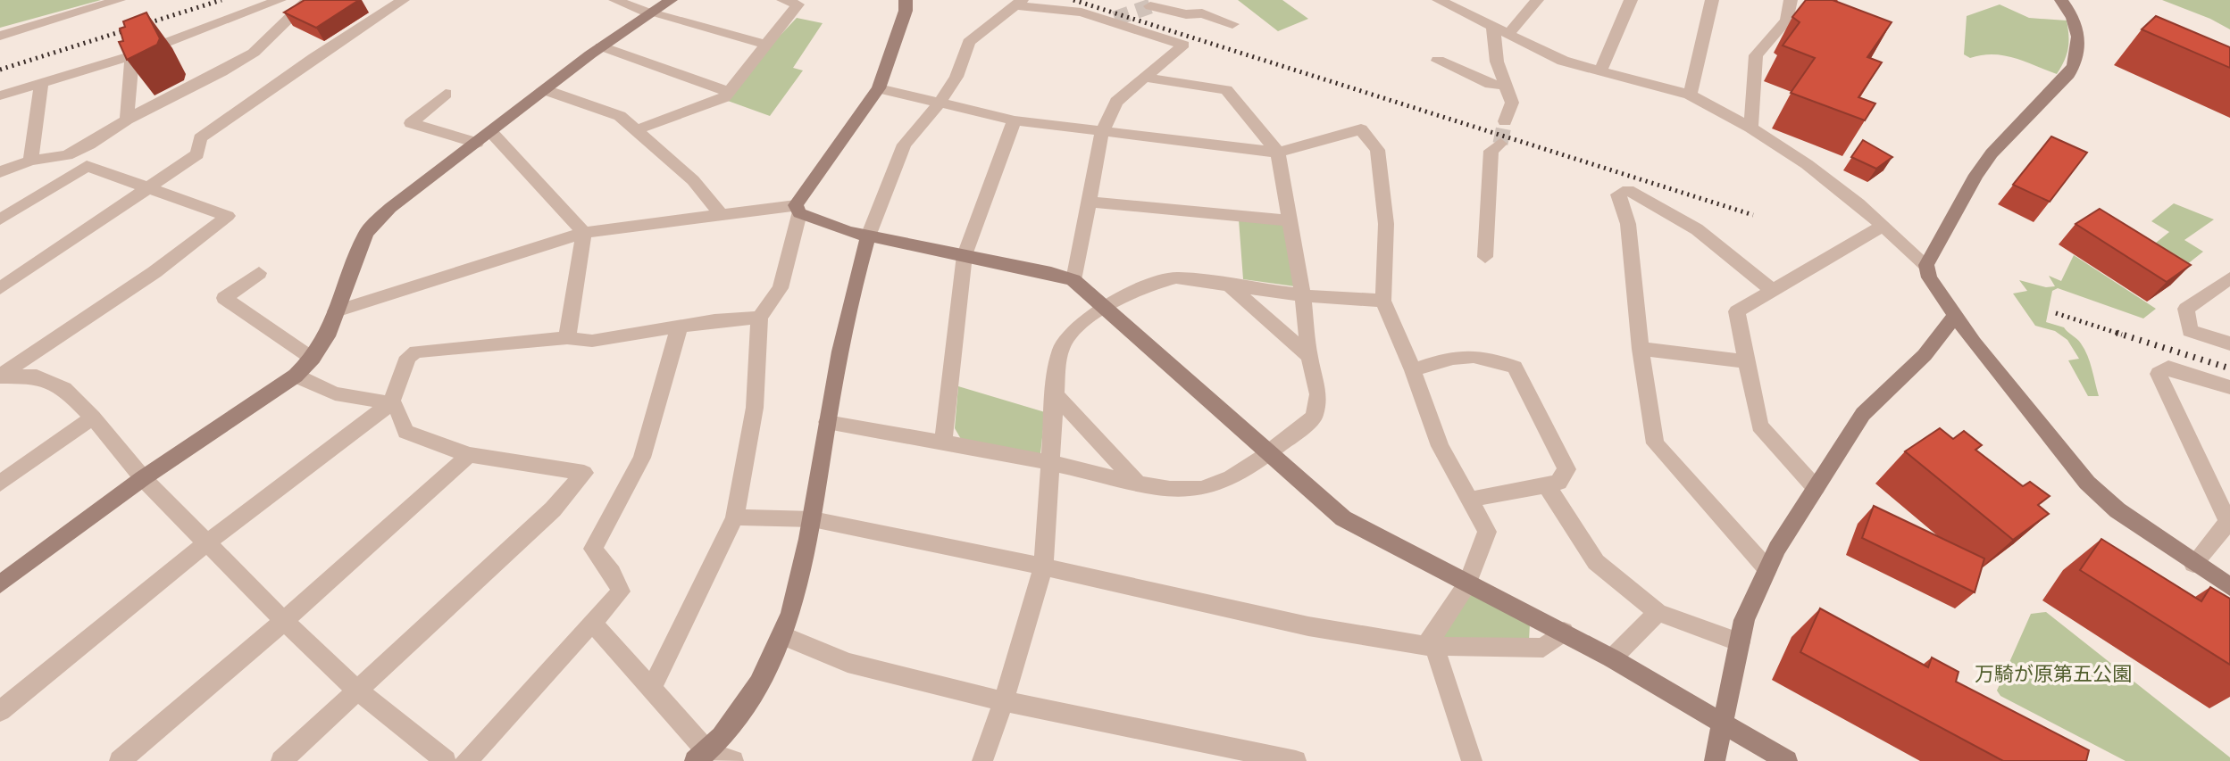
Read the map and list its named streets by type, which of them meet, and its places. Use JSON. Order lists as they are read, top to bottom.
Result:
{
  "parks": ["万騎が原第五公園"]
}
